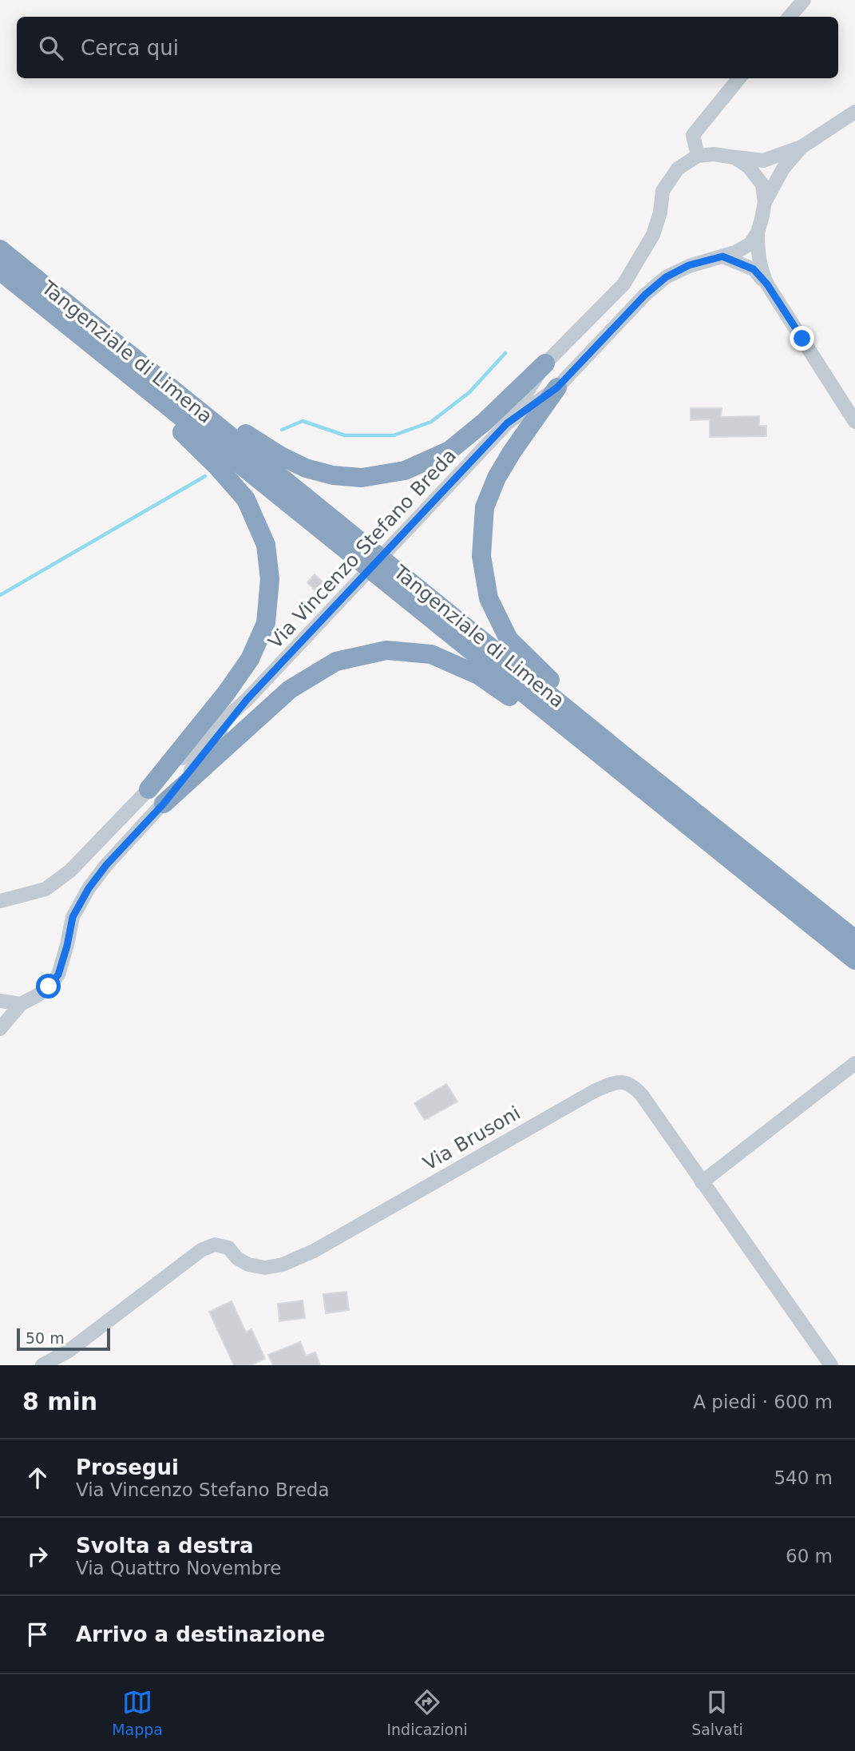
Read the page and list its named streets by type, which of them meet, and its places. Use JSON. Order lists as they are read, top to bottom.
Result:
{
  "streets": {
    "highway": ["Tangenziale di Limena"],
    "street": ["Via Vincenzo Stefano Breda", "Via Brusoni"]
  },
  "scale_bar": "50 m",
  "page": {
    "search": "Cerca qui",
    "scale": "50 m",
    "heading": ["8 min", "A piedi · 600 m"],
    "list": [
      ["Prosegui", "Via Vincenzo Stefano Breda", "540 m"],
      ["Svolta a destra", "Via Quattro Novembre", "60 m"],
      "Arrivo a destinazione"
    ],
    "nav": ["Mappa", "Indicazioni", "Salvati"]
  }
}
